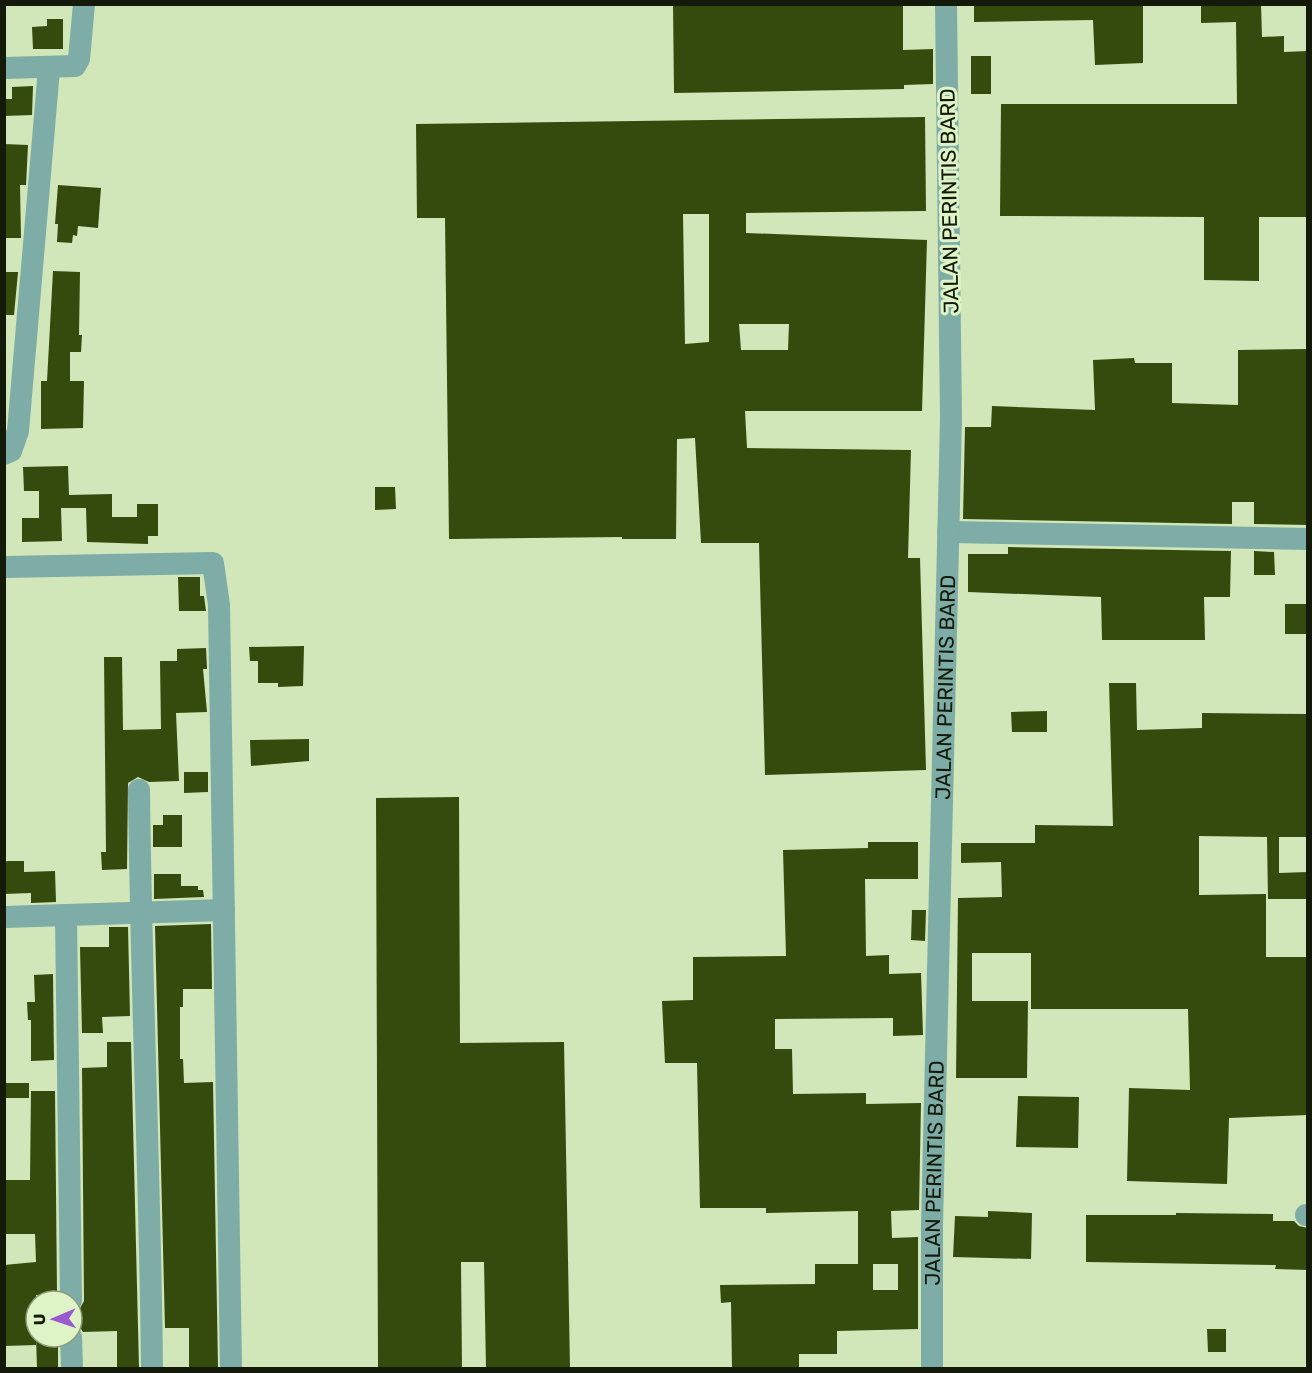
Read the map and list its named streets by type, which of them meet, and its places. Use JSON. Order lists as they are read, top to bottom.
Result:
{
  "streets": {
    "street": ["JALAN PERINTIS BARD"]
  },
  "north": "left"
}
